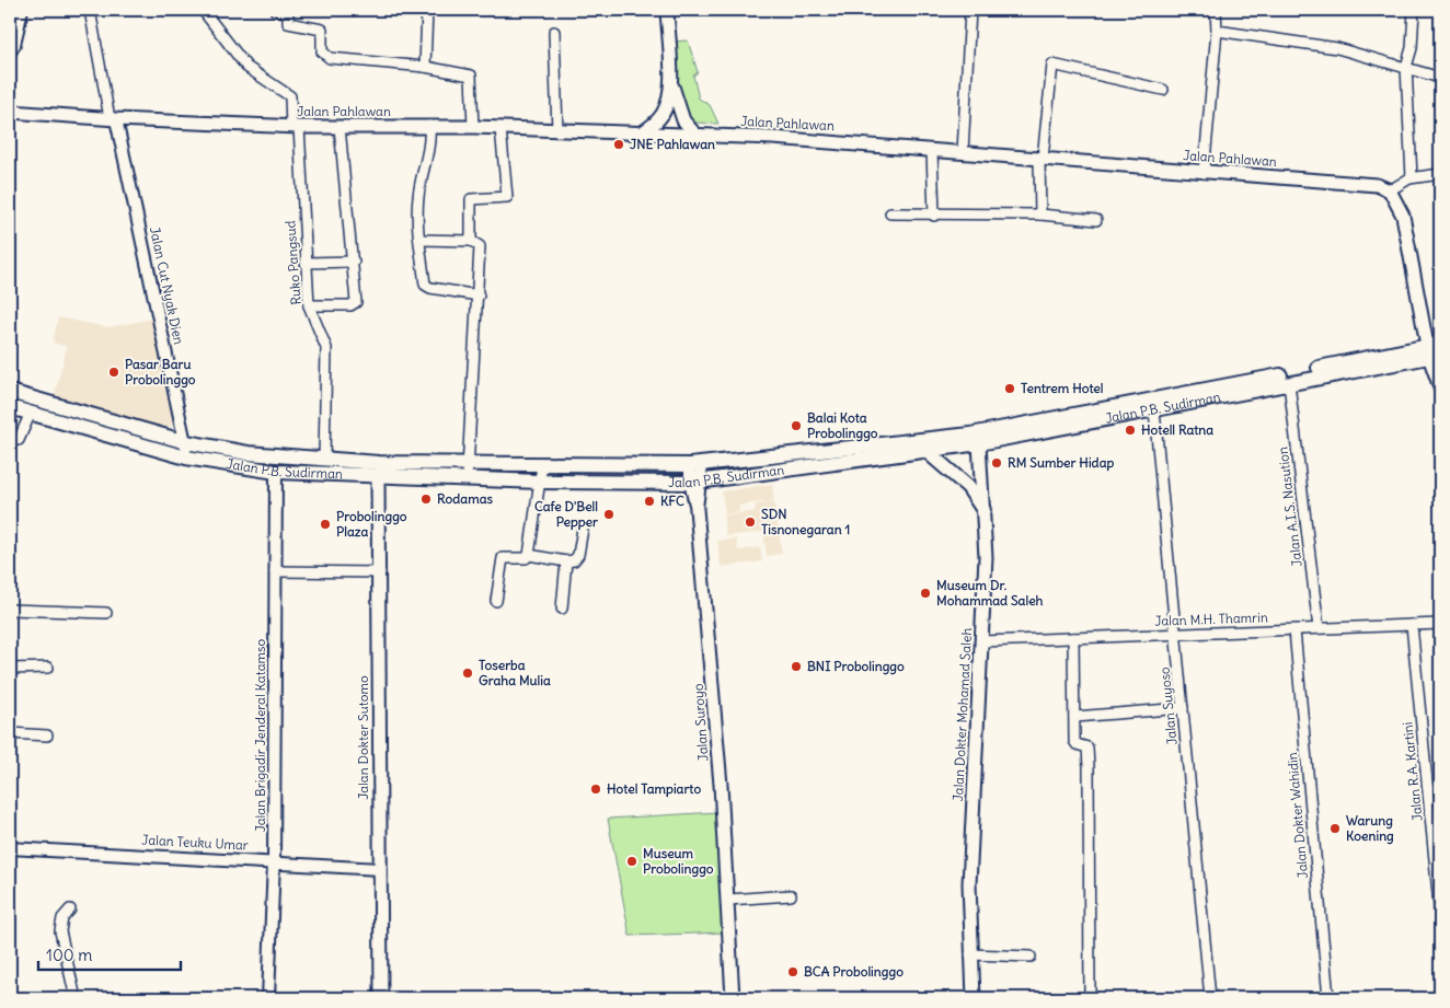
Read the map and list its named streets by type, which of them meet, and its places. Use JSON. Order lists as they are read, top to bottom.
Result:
{
  "streets": {
    "main road": [
      "Jalan Pahlawan",
      "Jalan P.B. Sudirman",
      "Jalan Dokter Mohamad Saleh",
      "Jalan Suroyo",
      "Jalan Dokter Sutomo"
    ],
    "street": [
      "Ruko Pangsud",
      "Jalan Cut Nyak Dien",
      "Jalan A.I.S. Nasution",
      "Jalan M.H. Thamrin",
      "Jalan Suyoso",
      "Jalan Brigadir Jenderal Katamso",
      "Jalan R.A. Kartini",
      "Jalan Dokter Wahidin",
      "Jalan Teuku Umar"
    ]
  },
  "crossings": [
    ["Jalan Pahlawan", "Ruko Pangsud"],
    ["Jalan Pahlawan", "Jalan Cut Nyak Dien"],
    ["Ruko Pangsud", "Jalan P.B. Sudirman"],
    ["Jalan Cut Nyak Dien", "Jalan P.B. Sudirman"],
    ["Jalan P.B. Sudirman", "Jalan A.I.S. Nasution"],
    ["Jalan P.B. Sudirman", "Jalan Suyoso"],
    ["Jalan P.B. Sudirman", "Jalan Dokter Mohamad Saleh"],
    ["Jalan P.B. Sudirman", "Jalan Suroyo"],
    ["Jalan P.B. Sudirman", "Jalan Brigadir Jenderal Katamso"],
    ["Jalan P.B. Sudirman", "Jalan Dokter Sutomo"],
    ["Jalan A.I.S. Nasution", "Jalan M.H. Thamrin"],
    ["Jalan M.H. Thamrin", "Jalan Suyoso"],
    ["Jalan M.H. Thamrin", "Jalan Dokter Mohamad Saleh"],
    ["Jalan M.H. Thamrin", "Jalan R.A. Kartini"],
    ["Jalan M.H. Thamrin", "Jalan Dokter Wahidin"],
    ["Jalan Brigadir Jenderal Katamso", "Jalan Teuku Umar"],
    ["Jalan Dokter Sutomo", "Jalan Teuku Umar"]
  ],
  "places": [
    "JNE Pahlawan",
    "Pasar Baru Probolinggo",
    "Tentrem Hotel",
    "Balai Kota Probolinggo",
    "Hotell Ratna",
    "RM Sumber Hidap",
    "Rodamas",
    "KFC",
    "Cafe D'Bell Pepper",
    "SDN Tisnonegaran 1",
    "Probolinggo Plaza",
    "Museum Dr. Mohammad Saleh",
    "BNI Probolinggo",
    "Toserba Graha Mulia",
    "Hotel Tampiarto",
    "Warung Koening",
    "Museum Probolinggo",
    "BCA Probolinggo"
  ],
  "scale_bar": "100 m"
}
